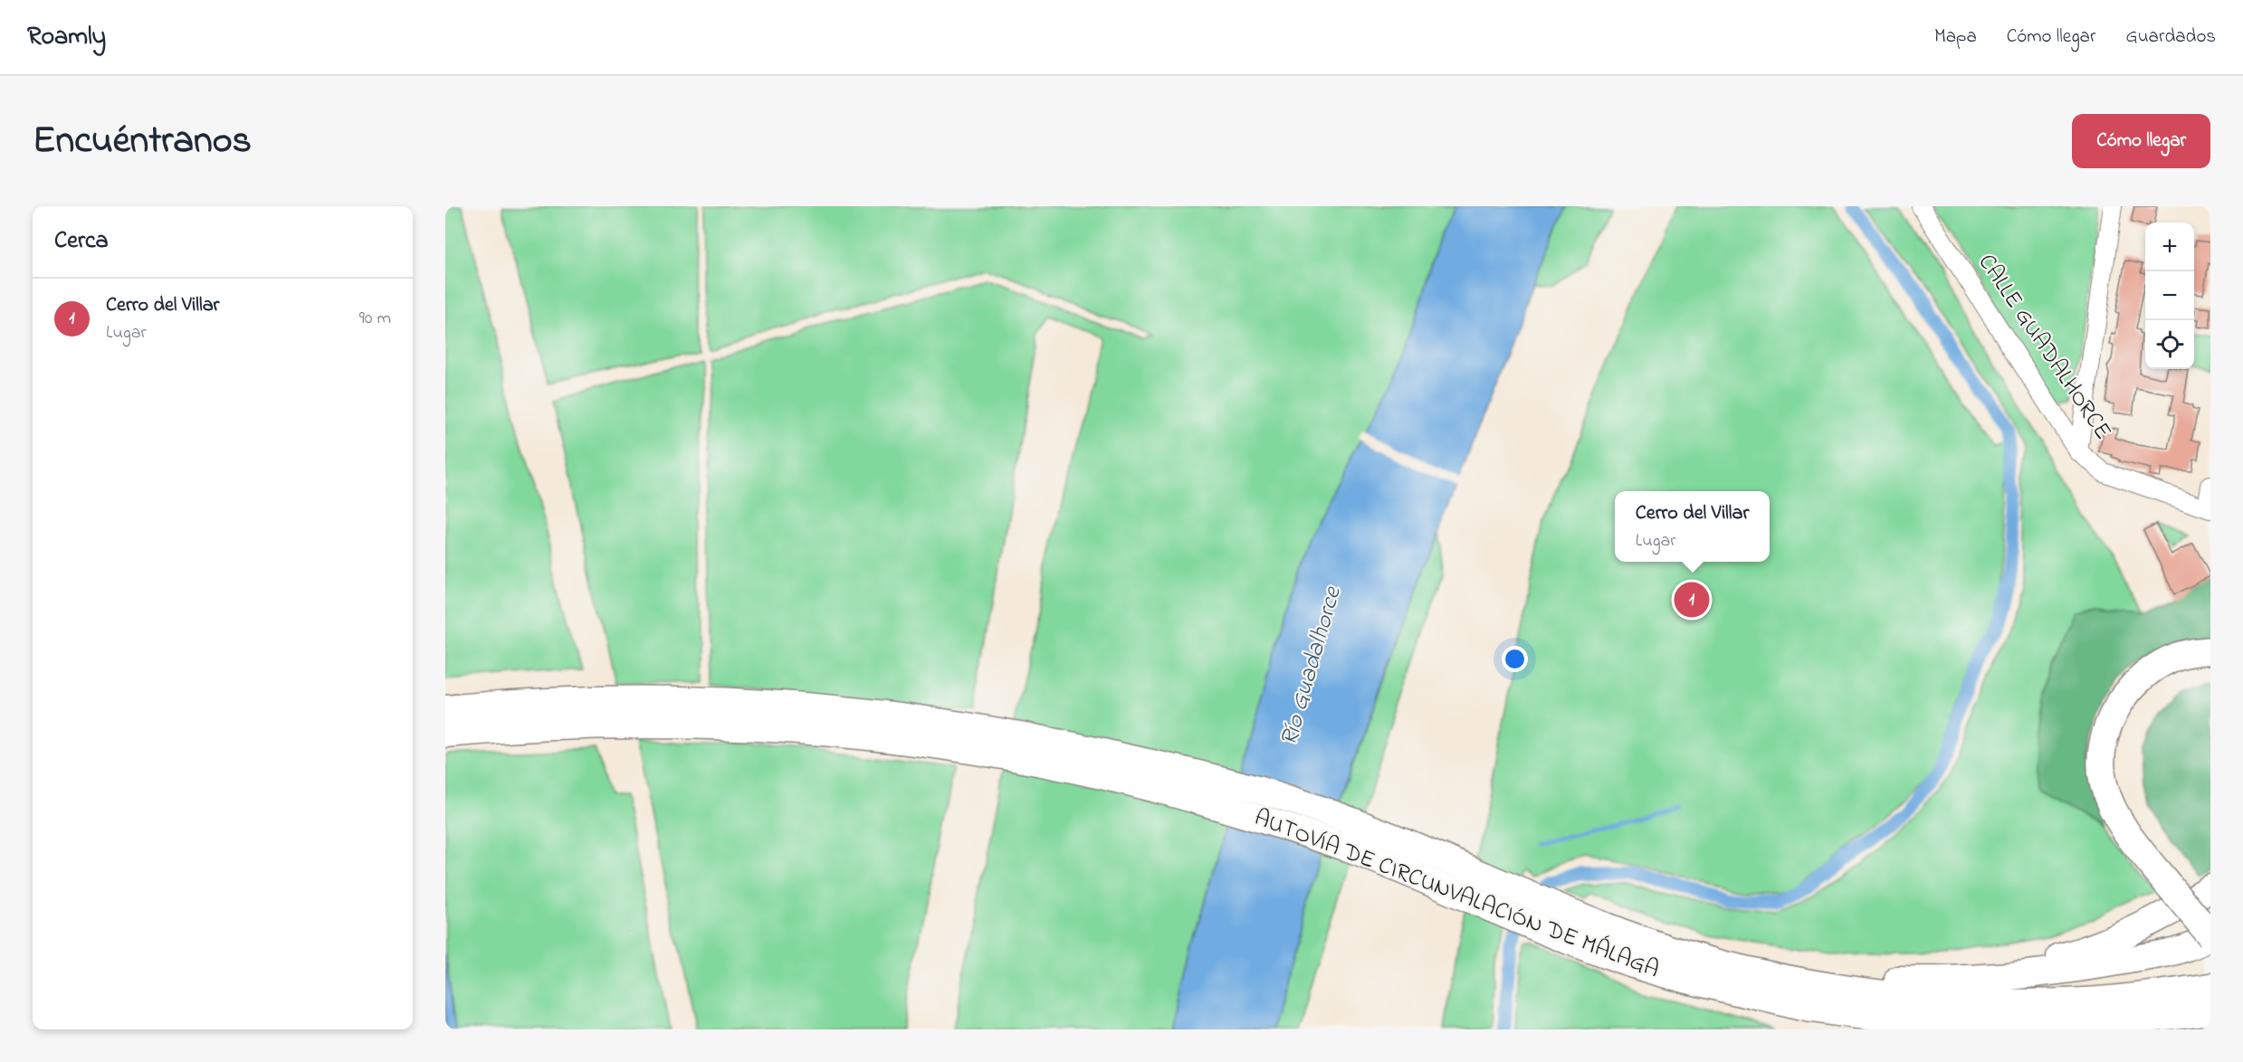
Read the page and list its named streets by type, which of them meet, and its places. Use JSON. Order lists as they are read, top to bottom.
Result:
{
  "streets": {
    "highway": ["AUTOVÍA DE CIRCUNVALACIÓN DE MÁLAGA"],
    "street": ["CALLE GUADALHORCE"]
  },
  "water": ["Río Guadalhorce"],
  "page": {
    "header": "Roamly",
    "nav": ["Mapa", "Cómo llegar", "Guardados"],
    "title": "Encuéntranos",
    "buttons": "Cómo llegar",
    "heading": "Cerca",
    "map_buttons": ["+", "−"],
    "list": [
      {
        "mark": "1",
        "name": "Cerro del Villar",
        "note": "Lugar",
        "value": "90 m"
      }
    ],
    "popup": ["Cerro del Villar", "Lugar"],
    "pins": "1"
  }
}
